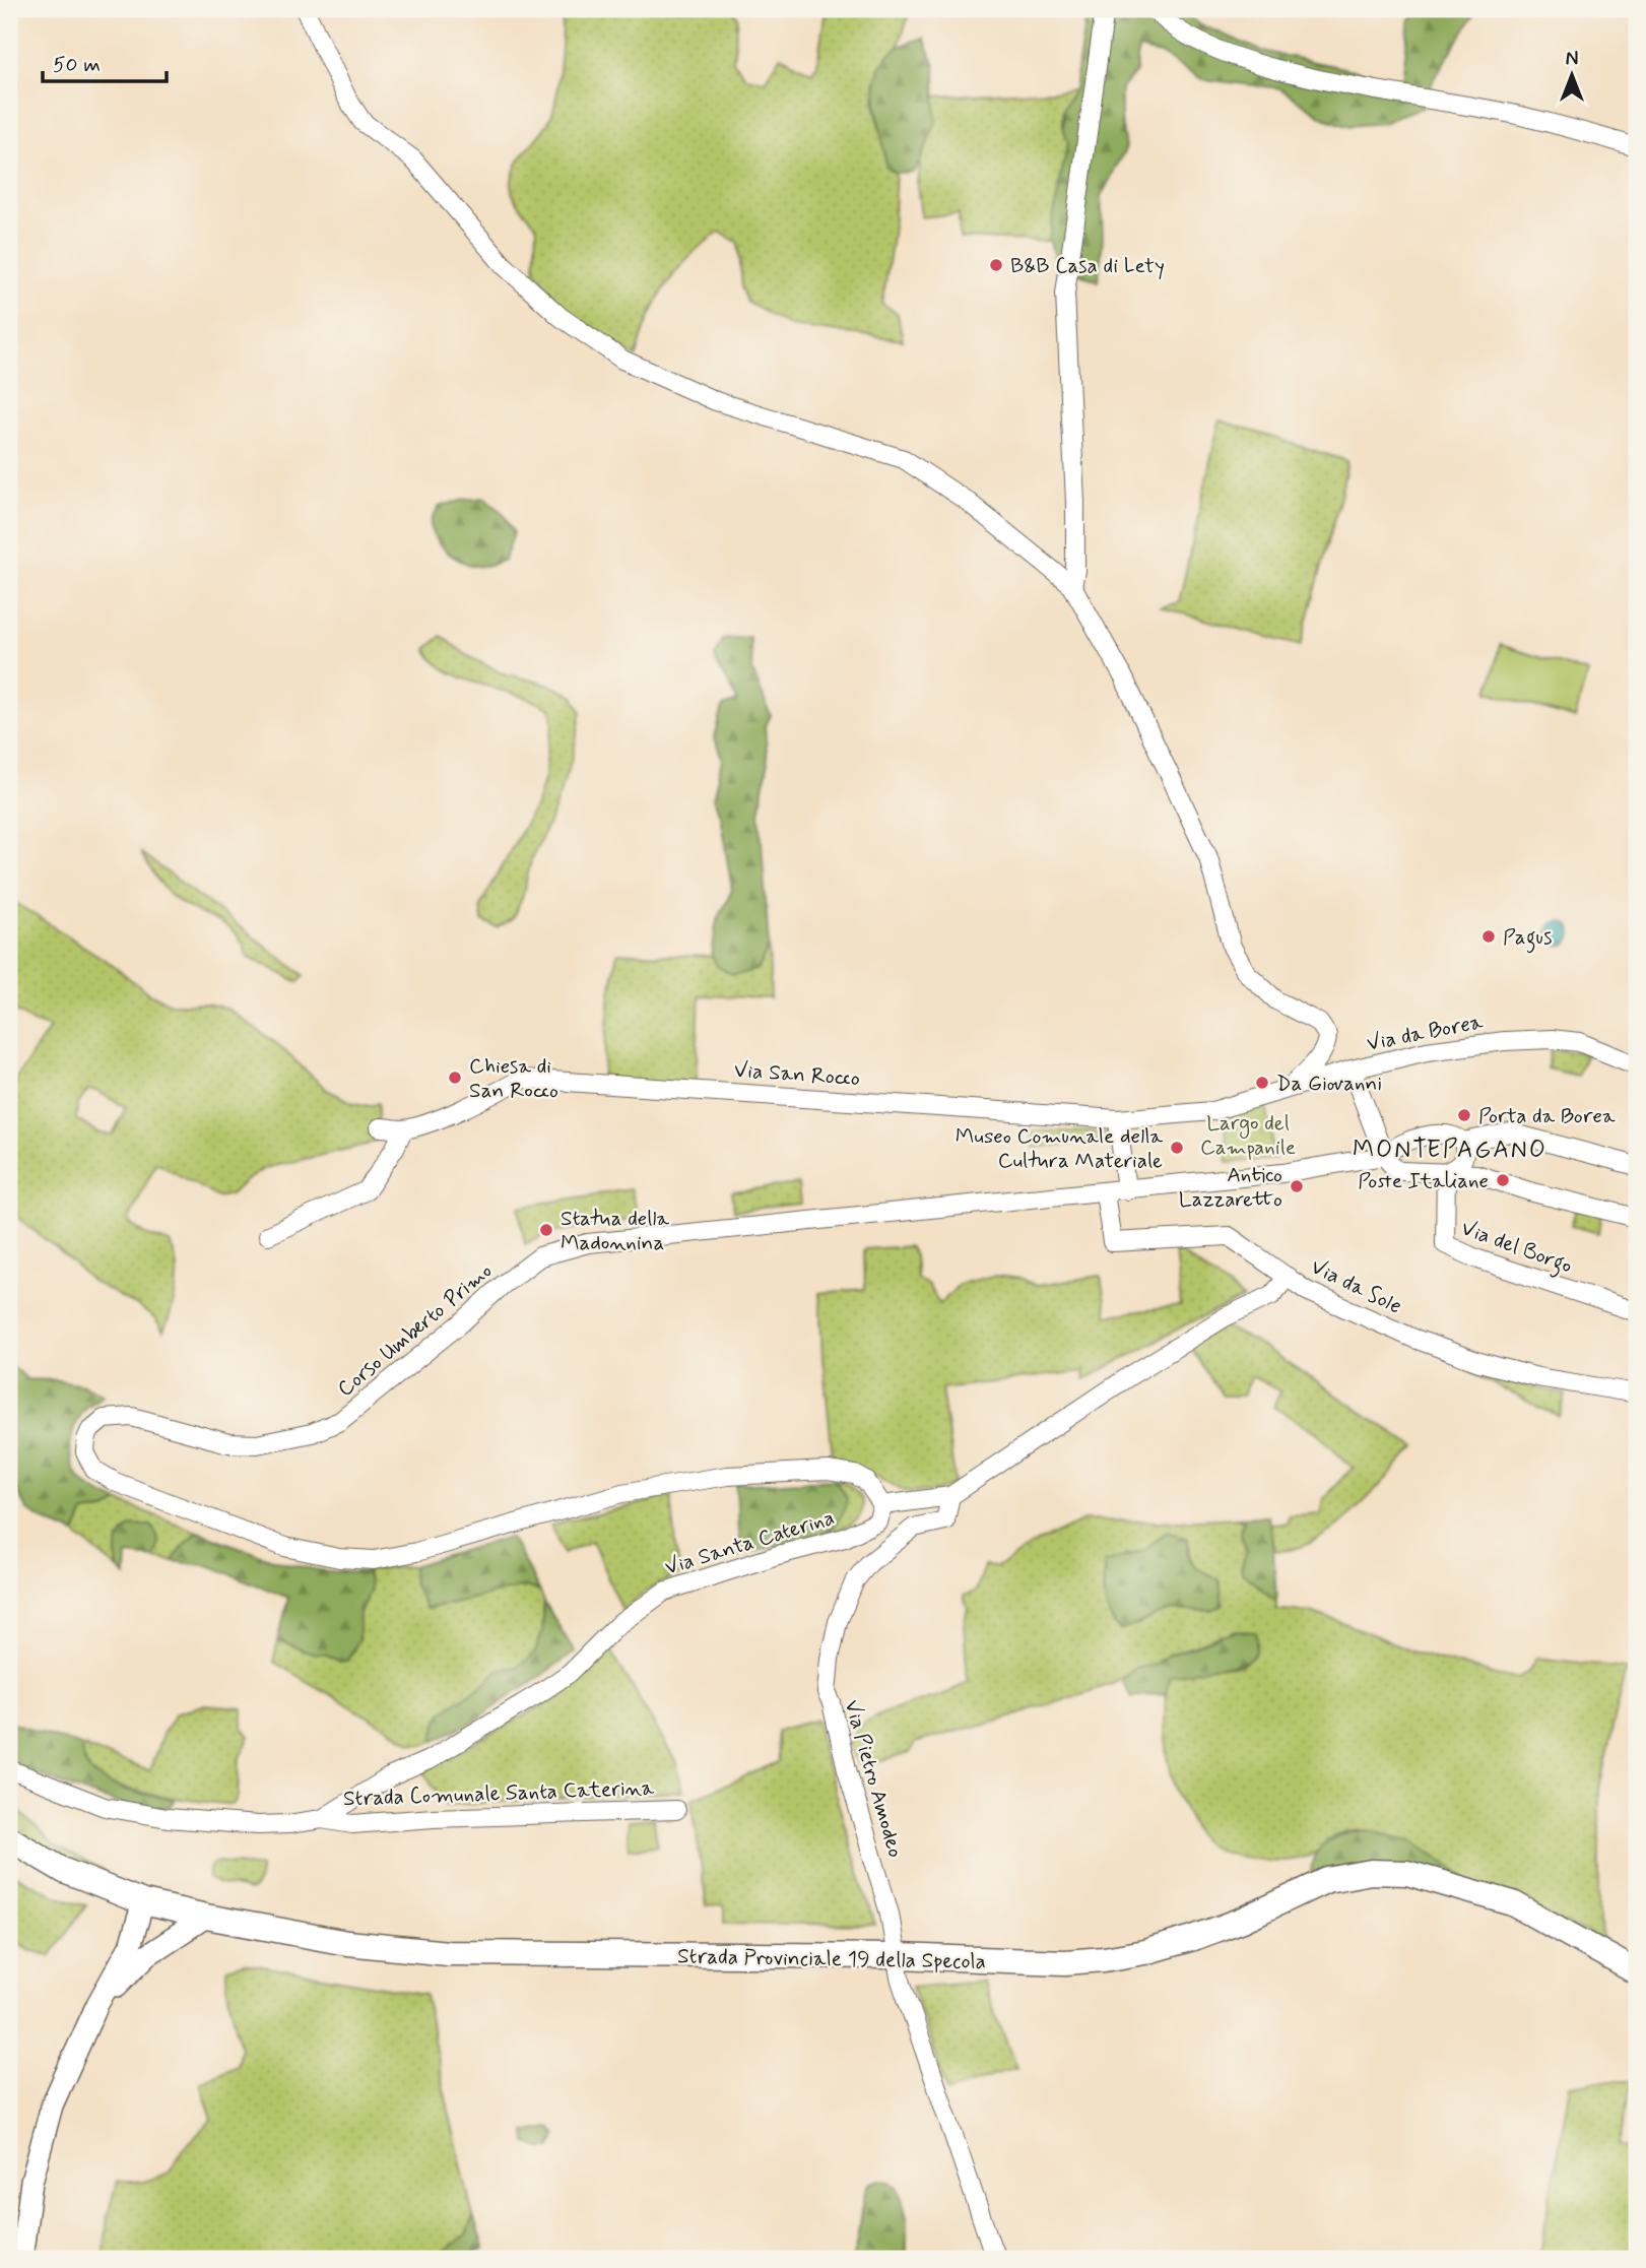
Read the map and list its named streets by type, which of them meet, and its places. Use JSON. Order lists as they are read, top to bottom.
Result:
{
  "streets": {
    "main road": ["Strada Provinciale 19 della Specola"],
    "street": [
      "Via da Borea",
      "Via San Rocco",
      "Via del Borgo",
      "Via da Sole",
      "Corso Umberto Primo",
      "Via Santa Caterina",
      "Via Pietro Amodeo",
      "Strada Comunale Santa Caterina"
    ]
  },
  "crossings": [
    ["Via da Borea", "Via San Rocco"],
    ["Via da Sole", "Corso Umberto Primo"],
    ["Corso Umberto Primo", "Via Santa Caterina"],
    ["Via Santa Caterina", "Strada Comunale Santa Caterina"],
    ["Via Pietro Amodeo", "Strada Provinciale 19 della Specola"]
  ],
  "districts": ["MONTEPAGANO"],
  "parks": ["Largo del Campanile"],
  "places": [
    "B&B Casa di Lety",
    "Pagus",
    "Chiesa di San Rocco",
    "Da Giovanni",
    "Porta da Borea",
    "Museo Comunale della Cultura Materiale",
    "Poste Italiane",
    "Antico Lazzaretto",
    "Statua della Madonnina"
  ],
  "scale_bar": "50 m",
  "north": "top"
}
